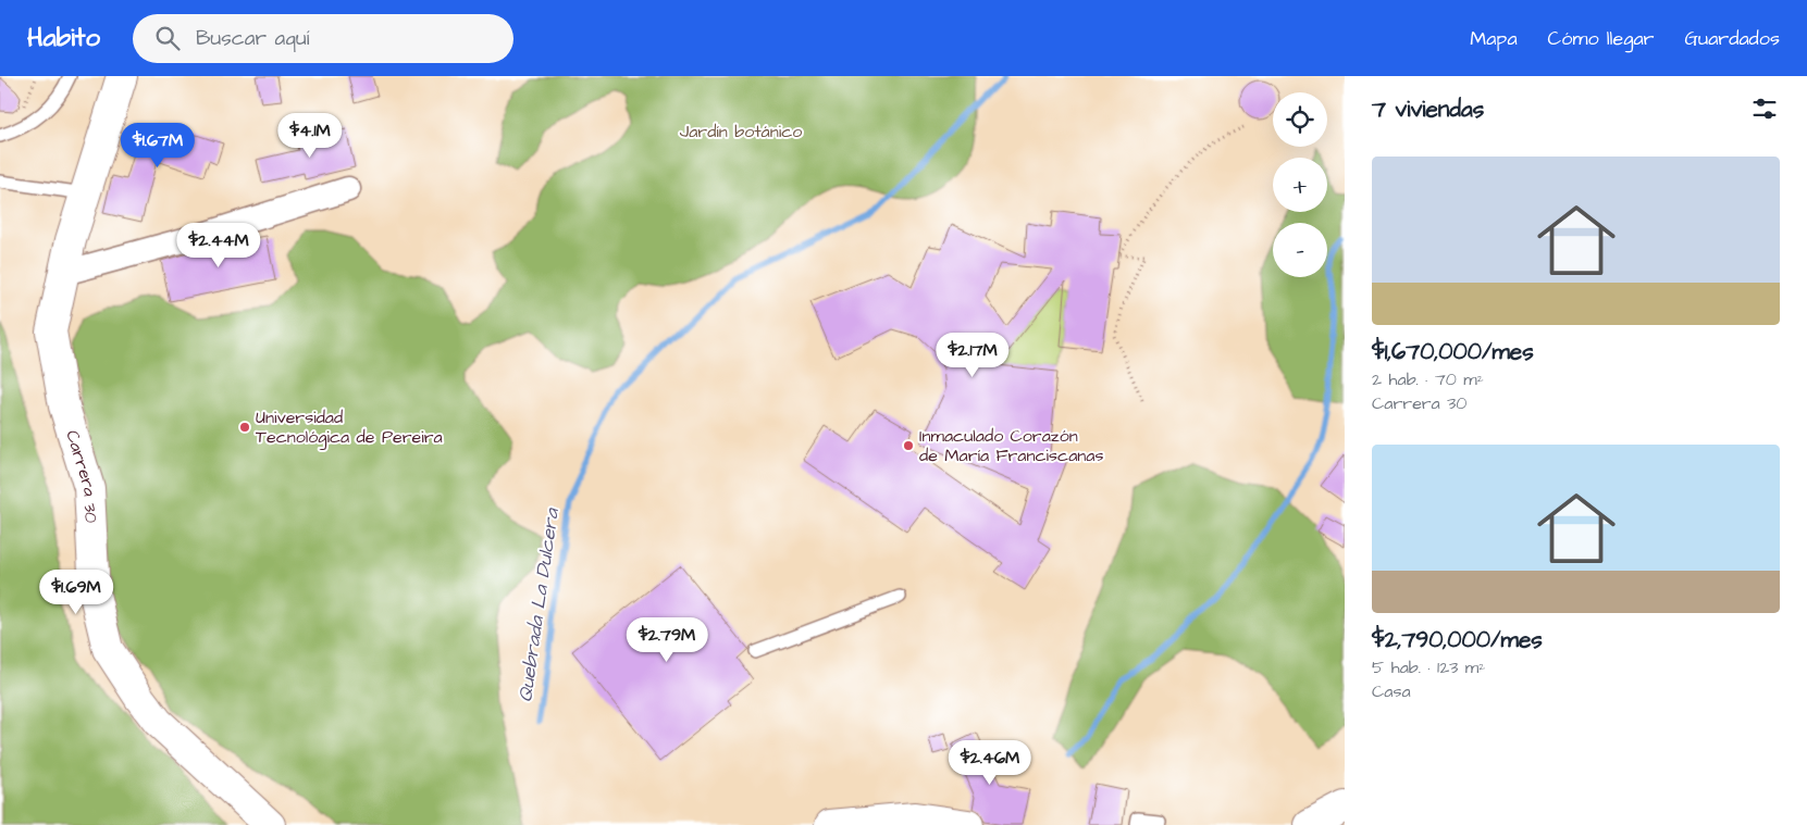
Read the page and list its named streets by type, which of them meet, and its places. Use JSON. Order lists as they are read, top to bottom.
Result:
{
  "streets": {
    "street": ["Carrera 30"]
  },
  "water": ["Quebrada La Dulcera"],
  "parks": ["Jardín botánico"],
  "places": ["Universidad Tecnológica de Pereira", "Inmaculado Corazón de María Franciscanas"],
  "page": {
    "header": "Habito",
    "search": "Buscar aquí",
    "nav": ["Mapa", "Cómo llegar", "Guardados"],
    "heading": "7 viviendas",
    "map_buttons": ["+", "−"],
    "price": [
      "$4.1M",
      "$1.67M",
      "$2.44M",
      "$2.17M",
      "$1.69M",
      "$2.79M",
      "$2.46M"
    ],
    "list": [
      {
        "name": "$1,670,000/mes",
        "note": "2 hab. · 70 m² · Carrera 30"
      },
      {
        "name": "$2,790,000/mes",
        "note": "5 hab. · 123 m² · Casa"
      }
    ]
  }
}
